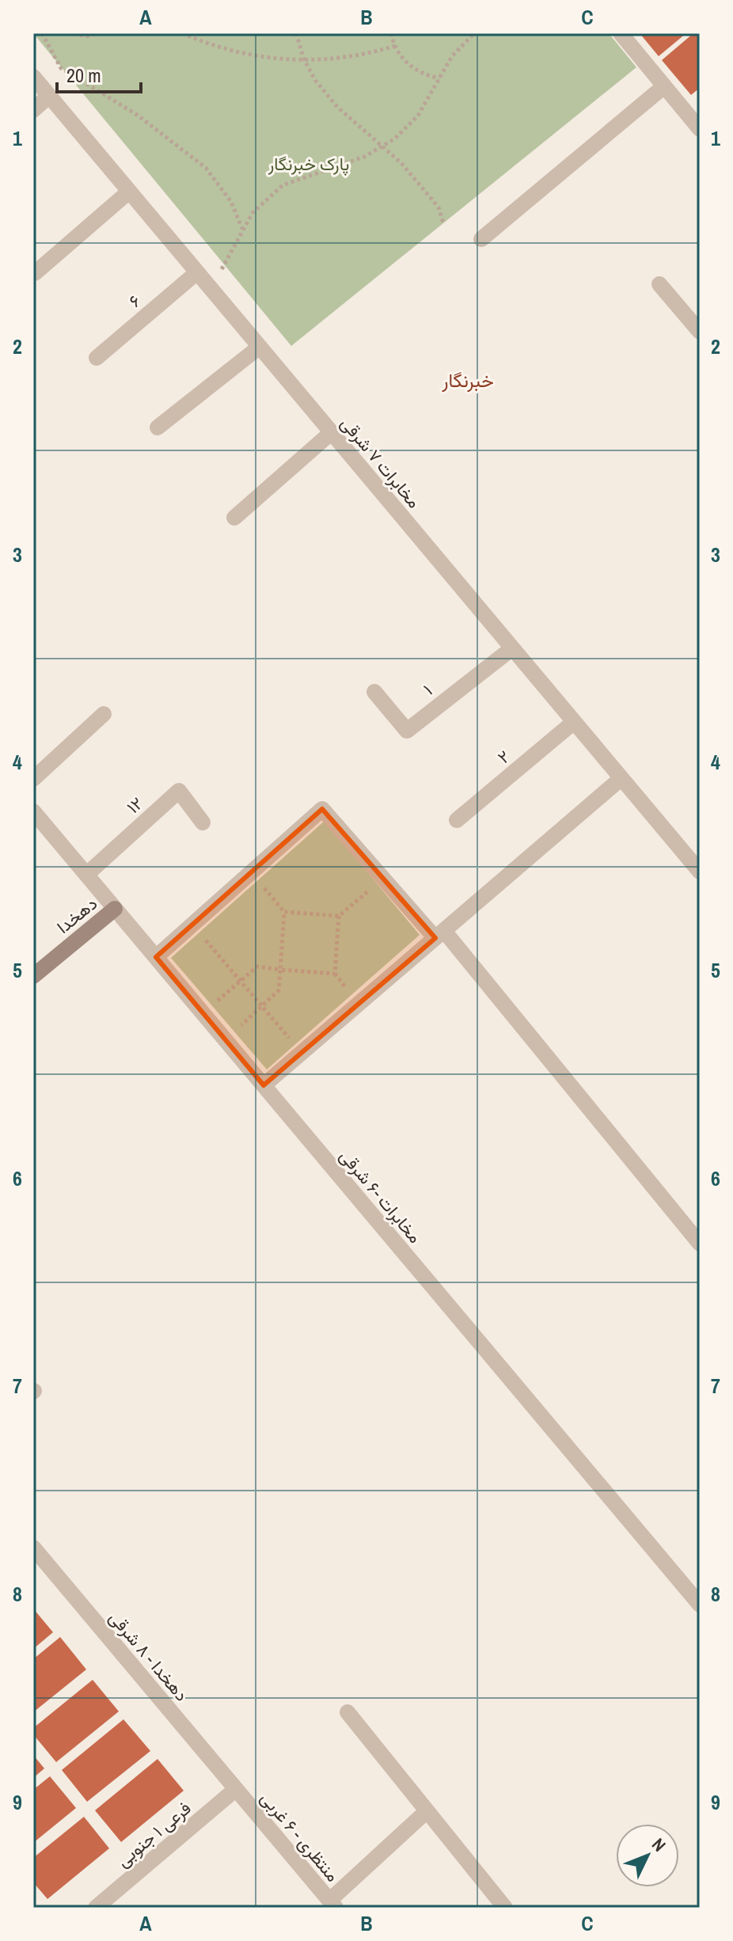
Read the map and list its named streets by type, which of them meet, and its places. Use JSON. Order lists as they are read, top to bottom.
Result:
{
  "streets": {
    "street": [
      "۶",
      "مخابرات ۷ شرقی",
      "۱",
      "۲",
      "۱۲",
      "دهخدا",
      "مخابرات -۶ شرقی",
      "دهخدا - ۸ شرقی",
      "فرعی ۱ جنوبی",
      "منتظری - ۶ غربی"
    ]
  },
  "crossings": [
    ["۶", "مخابرات ۷ شرقی"],
    ["مخابرات ۷ شرقی", "۱"],
    ["مخابرات ۷ شرقی", "۲"],
    ["۱۲", "مخابرات -۶ شرقی"],
    ["دهخدا", "مخابرات -۶ شرقی"],
    ["دهخدا - ۸ شرقی", "فرعی ۱ جنوبی"],
    ["دهخدا - ۸ شرقی", "منتظری - ۶ غربی"],
    ["فرعی ۱ جنوبی", "منتظری - ۶ غربی"]
  ],
  "districts": ["خبرنگار"],
  "parks": ["پارک خبرنگار"],
  "scale_bar": "20 m",
  "north": "top right",
  "grid": {
    "columns": ["A", "B", "C"],
    "rows": [
      "1",
      "2",
      "3",
      "4",
      "5",
      "6",
      "7",
      "8",
      "9"
    ]
  }
}
